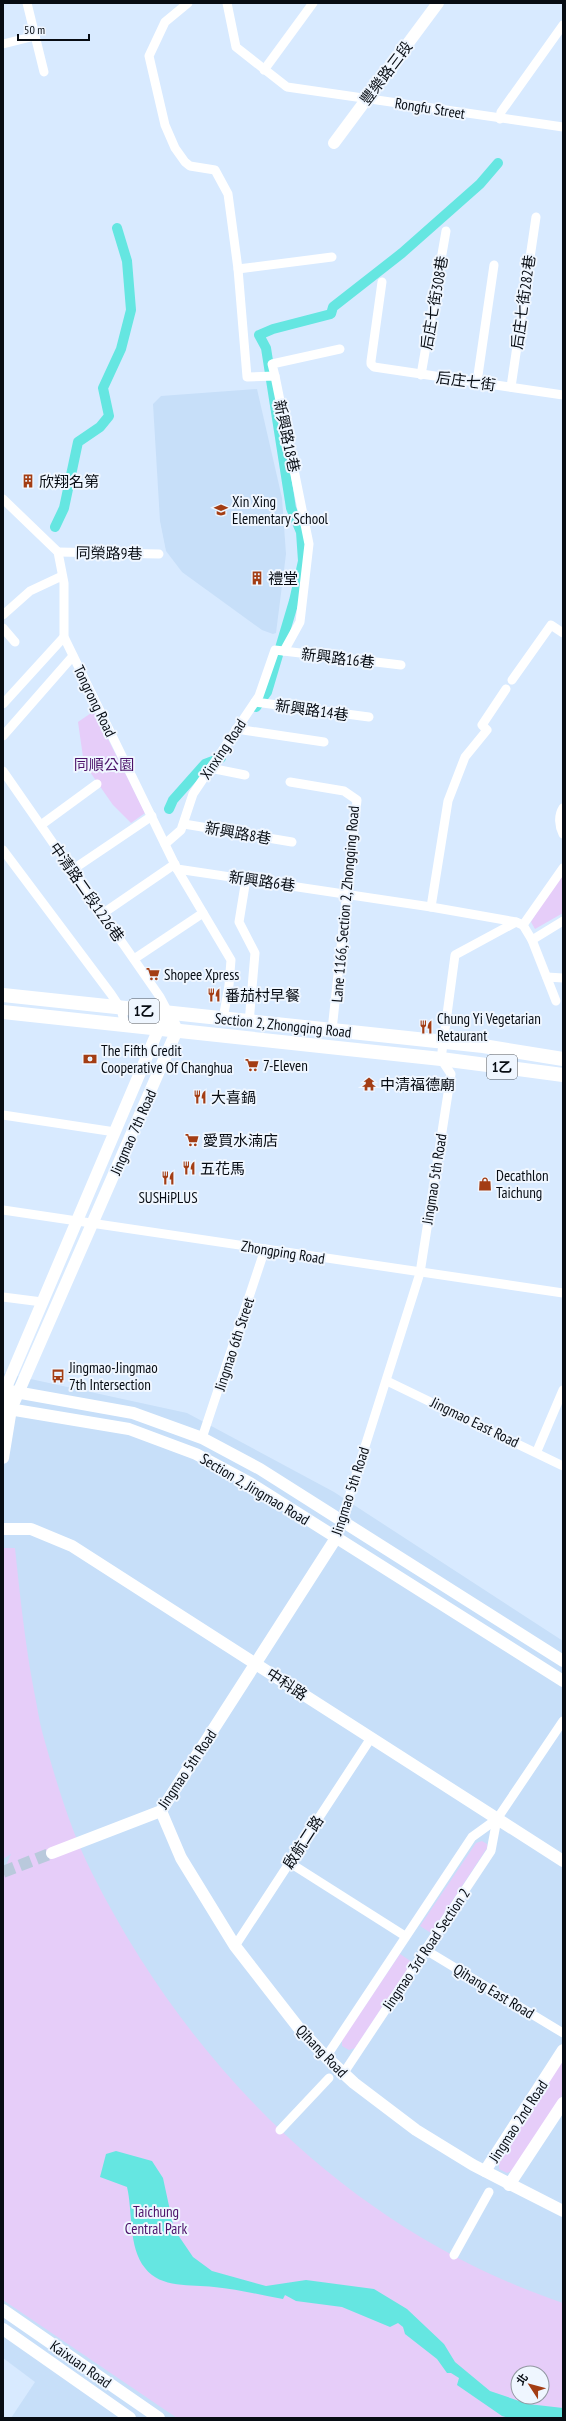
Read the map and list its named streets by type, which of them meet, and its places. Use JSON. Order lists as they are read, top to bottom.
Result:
{
  "streets": {
    "main road": ["1乙", "Section 2, Zhongqing Road"],
    "street": [
      "豐樂路三段",
      "Rongfu Street",
      "后庄七街282巷",
      "后庄七街308巷",
      "后庄七街",
      "新興路18巷",
      "同榮路9巷",
      "新興路16巷",
      "Tongrong Road",
      "新興路14巷",
      "Xinxing Road",
      "新興路8巷",
      "新興路6巷",
      "中清路二段1226巷",
      "Lane 1166, Section 2, Zhongqing Road",
      "Jingmao 7th Road",
      "Jingmao 5th Road",
      "Zhongping Road",
      "Jingmao 6th Street",
      "Jingmao East Road",
      "Section 2, Jingmao Road",
      "中科路",
      "啟航二路",
      "Jingmao 3rd Road Section 2",
      "Qihang East Road",
      "Qihang Road",
      "Jingmao 2nd Road",
      "Kaixuan Road"
    ]
  },
  "crossings": [
    ["豐樂路三段", "Rongfu Street"],
    ["后庄七街282巷", "后庄七街"],
    ["后庄七街308巷", "后庄七街"],
    ["新興路18巷", "新興路16巷"],
    ["新興路18巷", "Xinxing Road"],
    ["同榮路9巷", "Tongrong Road"],
    ["新興路16巷", "Xinxing Road"],
    ["Tongrong Road", "Xinxing Road"],
    ["Tongrong Road", "新興路6巷"],
    ["Tongrong Road", "Section 2, Zhongqing Road"],
    ["新興路14巷", "Xinxing Road"],
    ["Xinxing Road", "新興路8巷"],
    ["新興路6巷", "Lane 1166, Section 2, Zhongqing Road"],
    ["中清路二段1226巷", "Section 2, Zhongqing Road"],
    ["中清路二段1226巷", "Jingmao 7th Road"],
    ["Lane 1166, Section 2, Zhongqing Road", "Section 2, Zhongqing Road"],
    ["Section 2, Zhongqing Road", "Jingmao 7th Road"],
    ["Section 2, Zhongqing Road", "Jingmao 5th Road"],
    ["Jingmao 7th Road", "Zhongping Road"],
    ["Jingmao 7th Road", "Section 2, Jingmao Road"],
    ["Jingmao 5th Road", "Zhongping Road"],
    ["Jingmao 5th Road", "Jingmao East Road"],
    ["Jingmao 5th Road", "Section 2, Jingmao Road"],
    ["Jingmao 5th Road", "中科路"],
    ["Jingmao 5th Road", "Qihang Road"],
    ["Zhongping Road", "Jingmao 6th Street"],
    ["Jingmao 6th Street", "Section 2, Jingmao Road"],
    ["中科路", "啟航二路"],
    ["中科路", "Jingmao 3rd Road Section 2"],
    ["啟航二路", "Qihang Road"],
    ["Jingmao 3rd Road Section 2", "Qihang East Road"],
    ["Jingmao 3rd Road Section 2", "Qihang Road"],
    ["Qihang Road", "Jingmao 2nd Road"]
  ],
  "parks": ["同順公園", "Taichung Central Park"],
  "places": {
    "building": ["欣翔名第", "禮堂"],
    "school or university": ["Xin Xing Elementary School"],
    "supermarket": ["Shopee Xpress", "7-Eleven", "愛買水湳店"],
    "restaurant": [
      "番茄村早餐",
      "Chung Yi Vegetarian Retaurant",
      "大喜鍋",
      "五花馬",
      "SUSHiPLUS"
    ],
    "bank": ["The Fifth Credit Cooperative Of Changhua"],
    "temple": ["中清福德廟"],
    "shop": ["Decathlon Taichung"],
    "bus stop": ["Jingmao-Jingmao 7th Intersection"]
  },
  "scale_bar": "50 m",
  "north": "top left"
}
